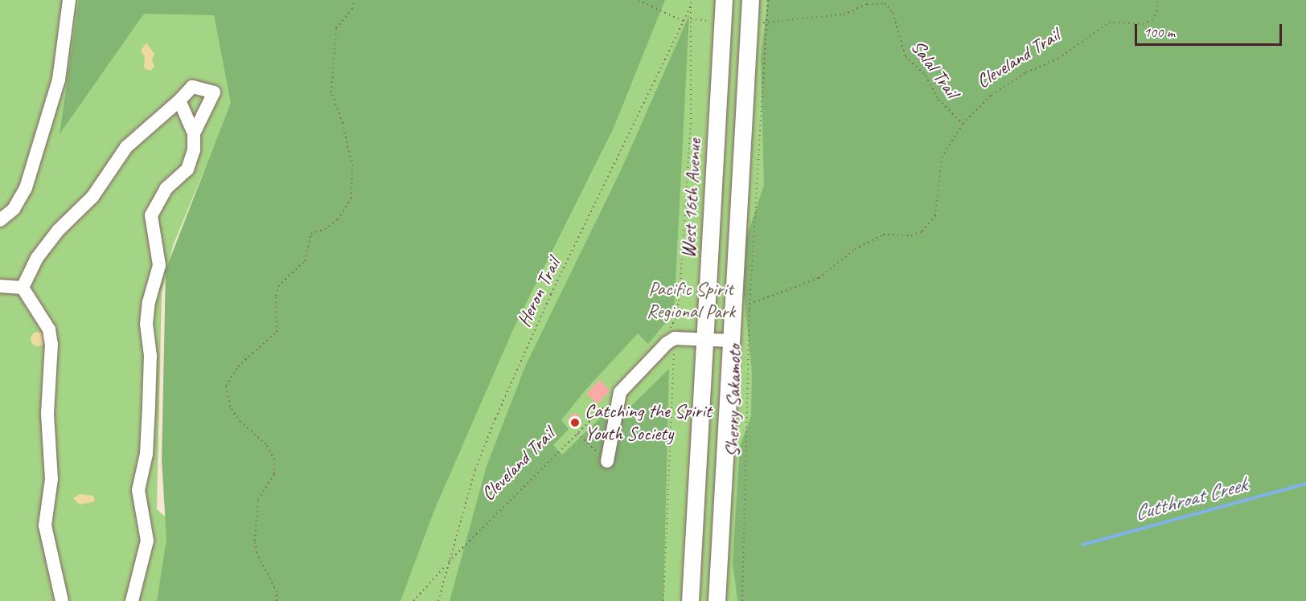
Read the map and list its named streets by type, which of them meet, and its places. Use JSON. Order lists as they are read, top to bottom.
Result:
{
  "streets": {
    "main road": ["West 16th Avenue"],
    "path": [
      "Cleveland Trail",
      "Salal Trail",
      "Heron Trail",
      "Sherry Sakamoto"
    ]
  },
  "crossings": [
    ["Cleveland Trail", "Salal Trail"],
    ["Cleveland Trail", "Heron Trail"],
    ["Cleveland Trail", "Sherry Sakamoto"],
    ["Salal Trail", "Sherry Sakamoto"]
  ],
  "water": ["Cutthroat Creek"],
  "parks": ["Pacific Spirit Regional Park"],
  "places": ["Catching the Spirit Youth Society"],
  "scale_bar": "100 m"
}
